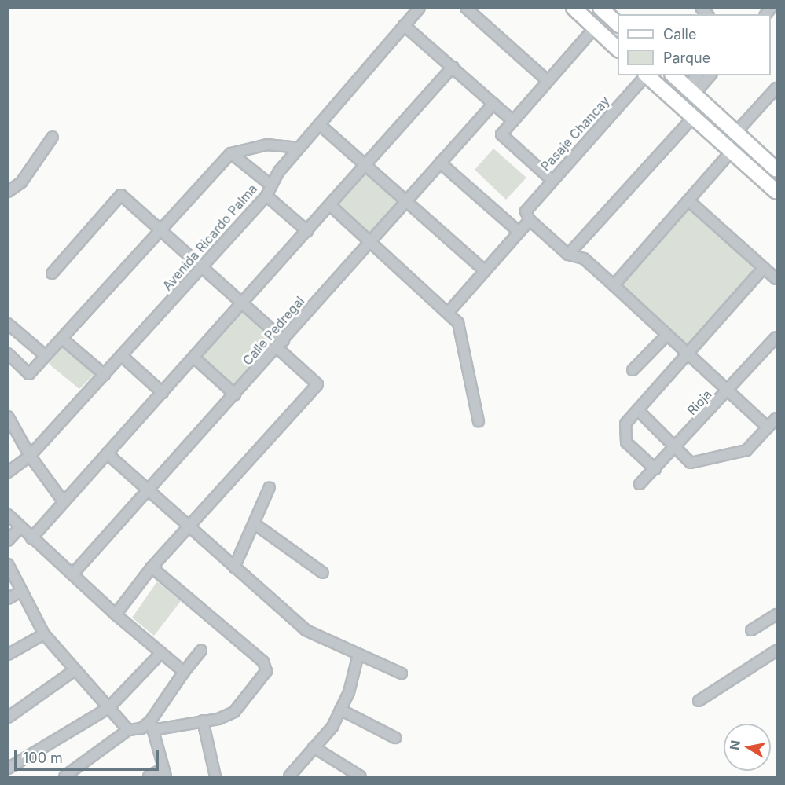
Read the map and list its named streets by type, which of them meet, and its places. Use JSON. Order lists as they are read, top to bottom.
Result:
{
  "streets": {
    "street": [
      "Pasaje Chancay",
      "Avenida Ricardo Palma",
      "Calle Pedregal",
      "Rioja"
    ]
  },
  "legend": ["Calle", "Parque"],
  "scale_bar": "100 m",
  "north": "left"
}
